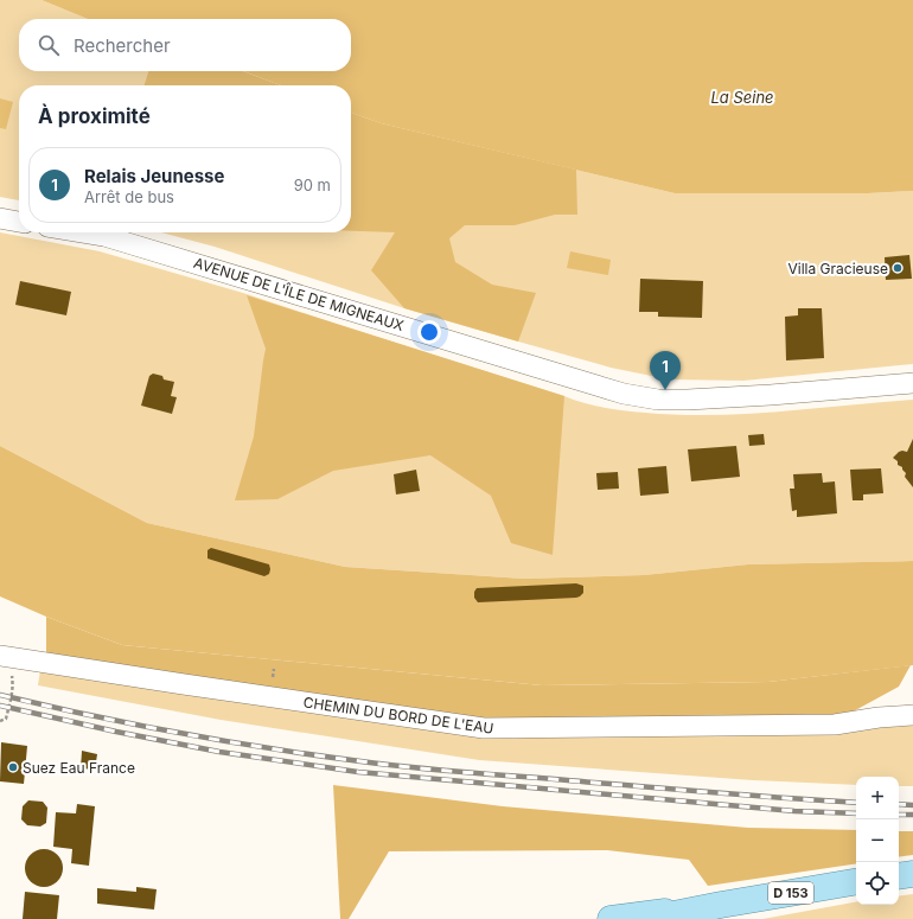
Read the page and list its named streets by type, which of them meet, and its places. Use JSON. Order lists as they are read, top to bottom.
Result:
{
  "streets": {
    "main road": ["D 153"],
    "street": ["AVENUE DE L'ÎLE DE MIGNEAUX", "CHEMIN DU BORD DE L'EAU"]
  },
  "water": ["La Seine"],
  "places": ["Villa Gracieuse", "Suez Eau France"],
  "page": {
    "search": "Rechercher",
    "heading": "À proximité",
    "list": [
      {
        "mark": "1",
        "name": "Relais Jeunesse",
        "note": "Arrêt de bus",
        "value": "90 m"
      }
    ],
    "pins": "1",
    "map_buttons": ["+", "−"]
  }
}
